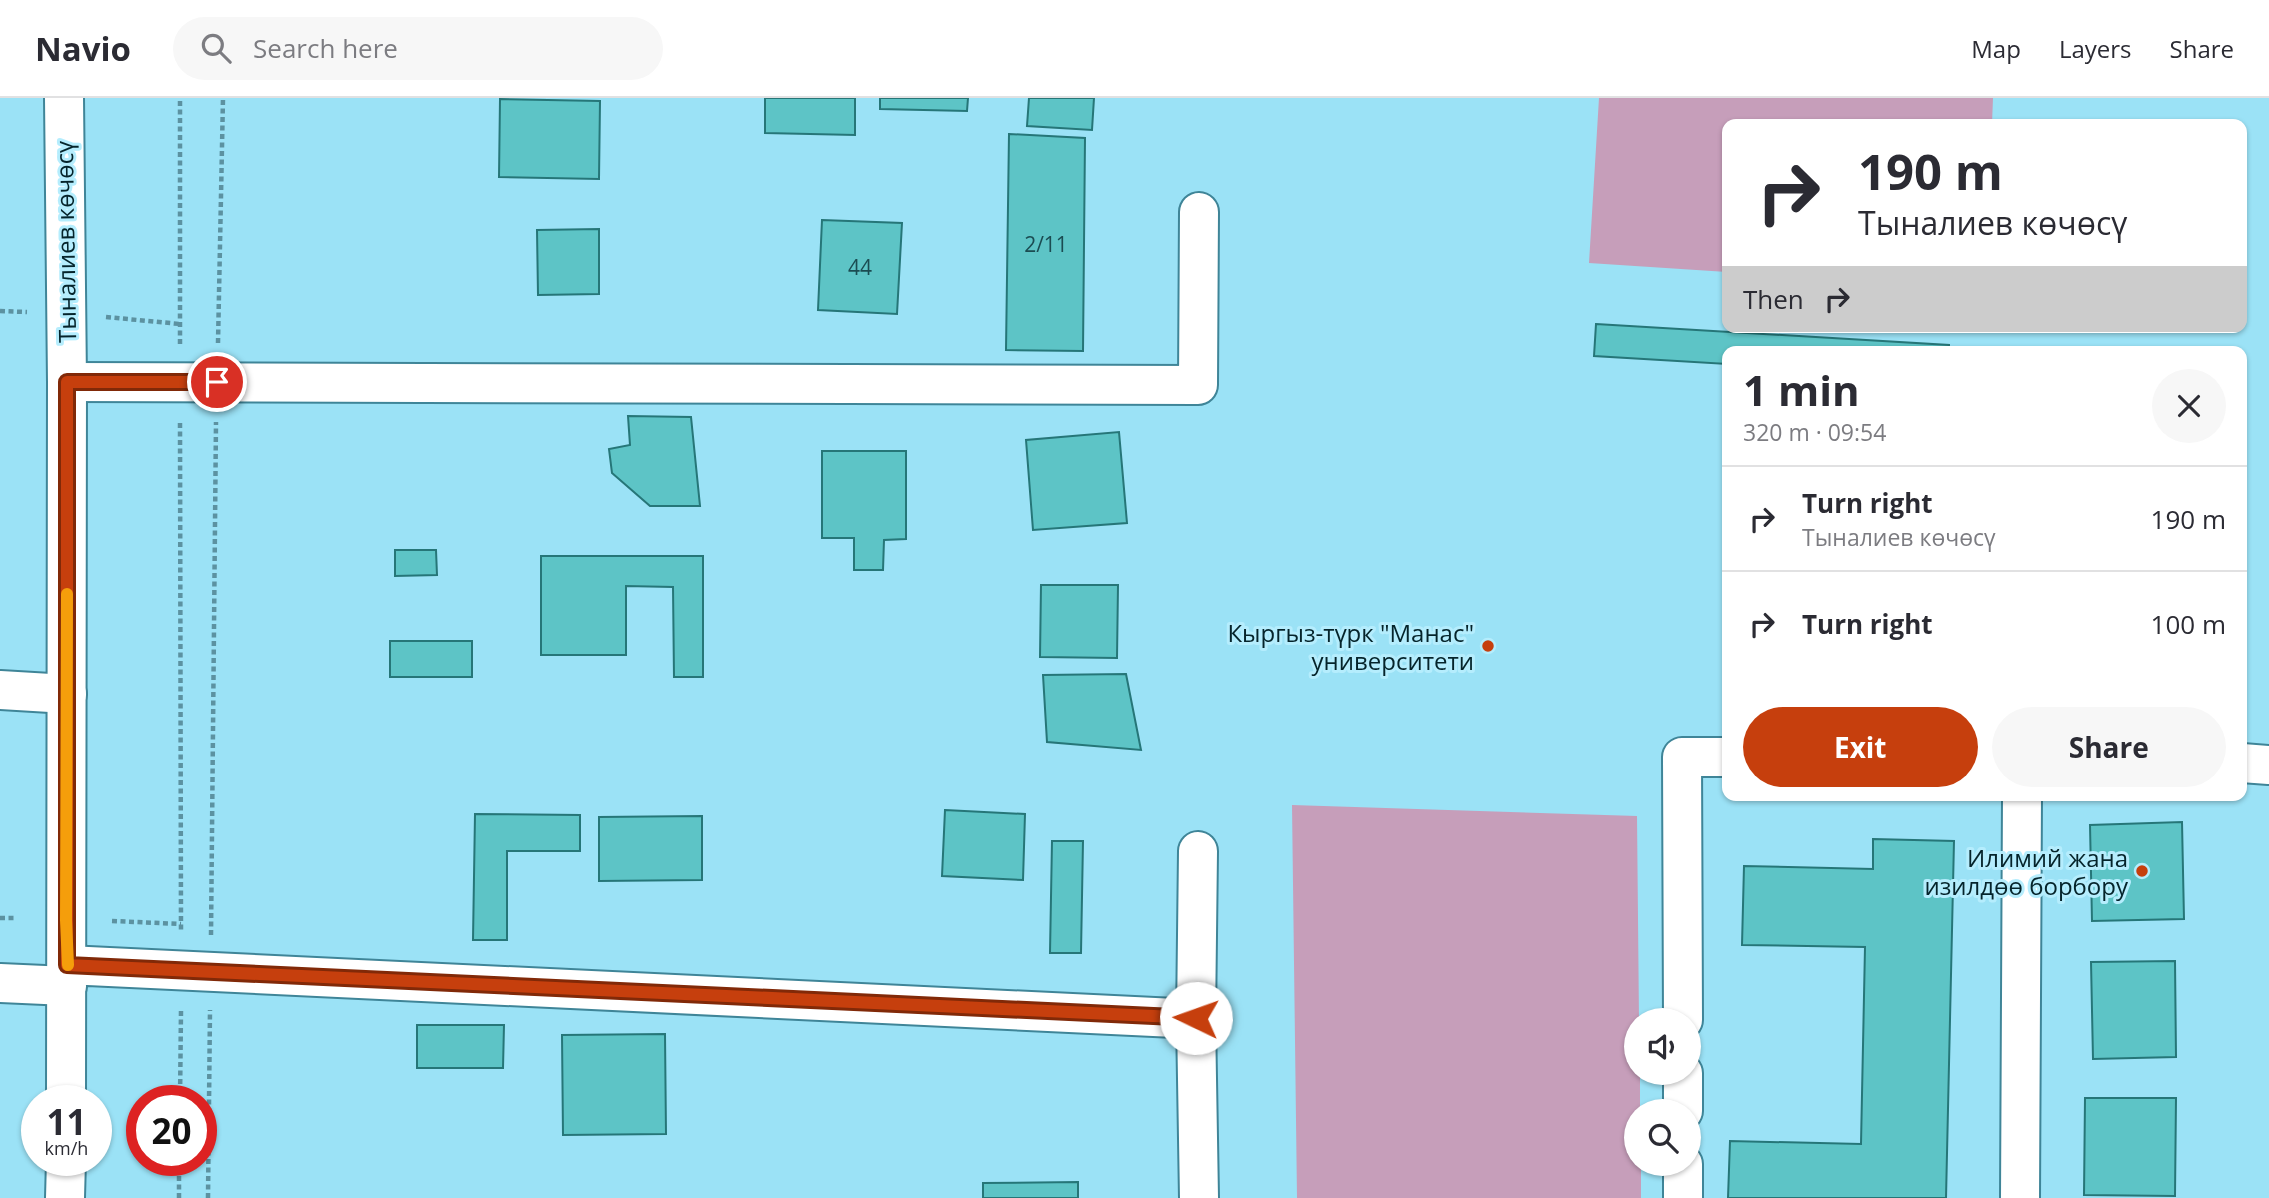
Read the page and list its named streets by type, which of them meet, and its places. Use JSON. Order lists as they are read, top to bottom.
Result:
{
  "streets": {
    "main road": ["Тыналиев көчөсү"]
  },
  "places": ["Кыргыз-түрк \"Манас\" университети", "Илимий жана изилдөө борбору"],
  "house_numbers": ["2/11", "44"],
  "page": {
    "header": "Navio",
    "search": "Search here",
    "nav": ["Map", "Layers", "Share"],
    "turn": ["190 m", "Тыналиев көчөсү"],
    "then": "Then",
    "heading": ["1 min", "320 m · 09:54"],
    "list": [
      {
        "name": "Turn right",
        "note": "Тыналиев көчөсү",
        "value": "190 m"
      },
      {
        "name": "Turn right",
        "value": "100 m"
      }
    ],
    "buttons": ["Exit", "Share"],
    "speed": "11 km/h",
    "limit": "20"
  }
}
